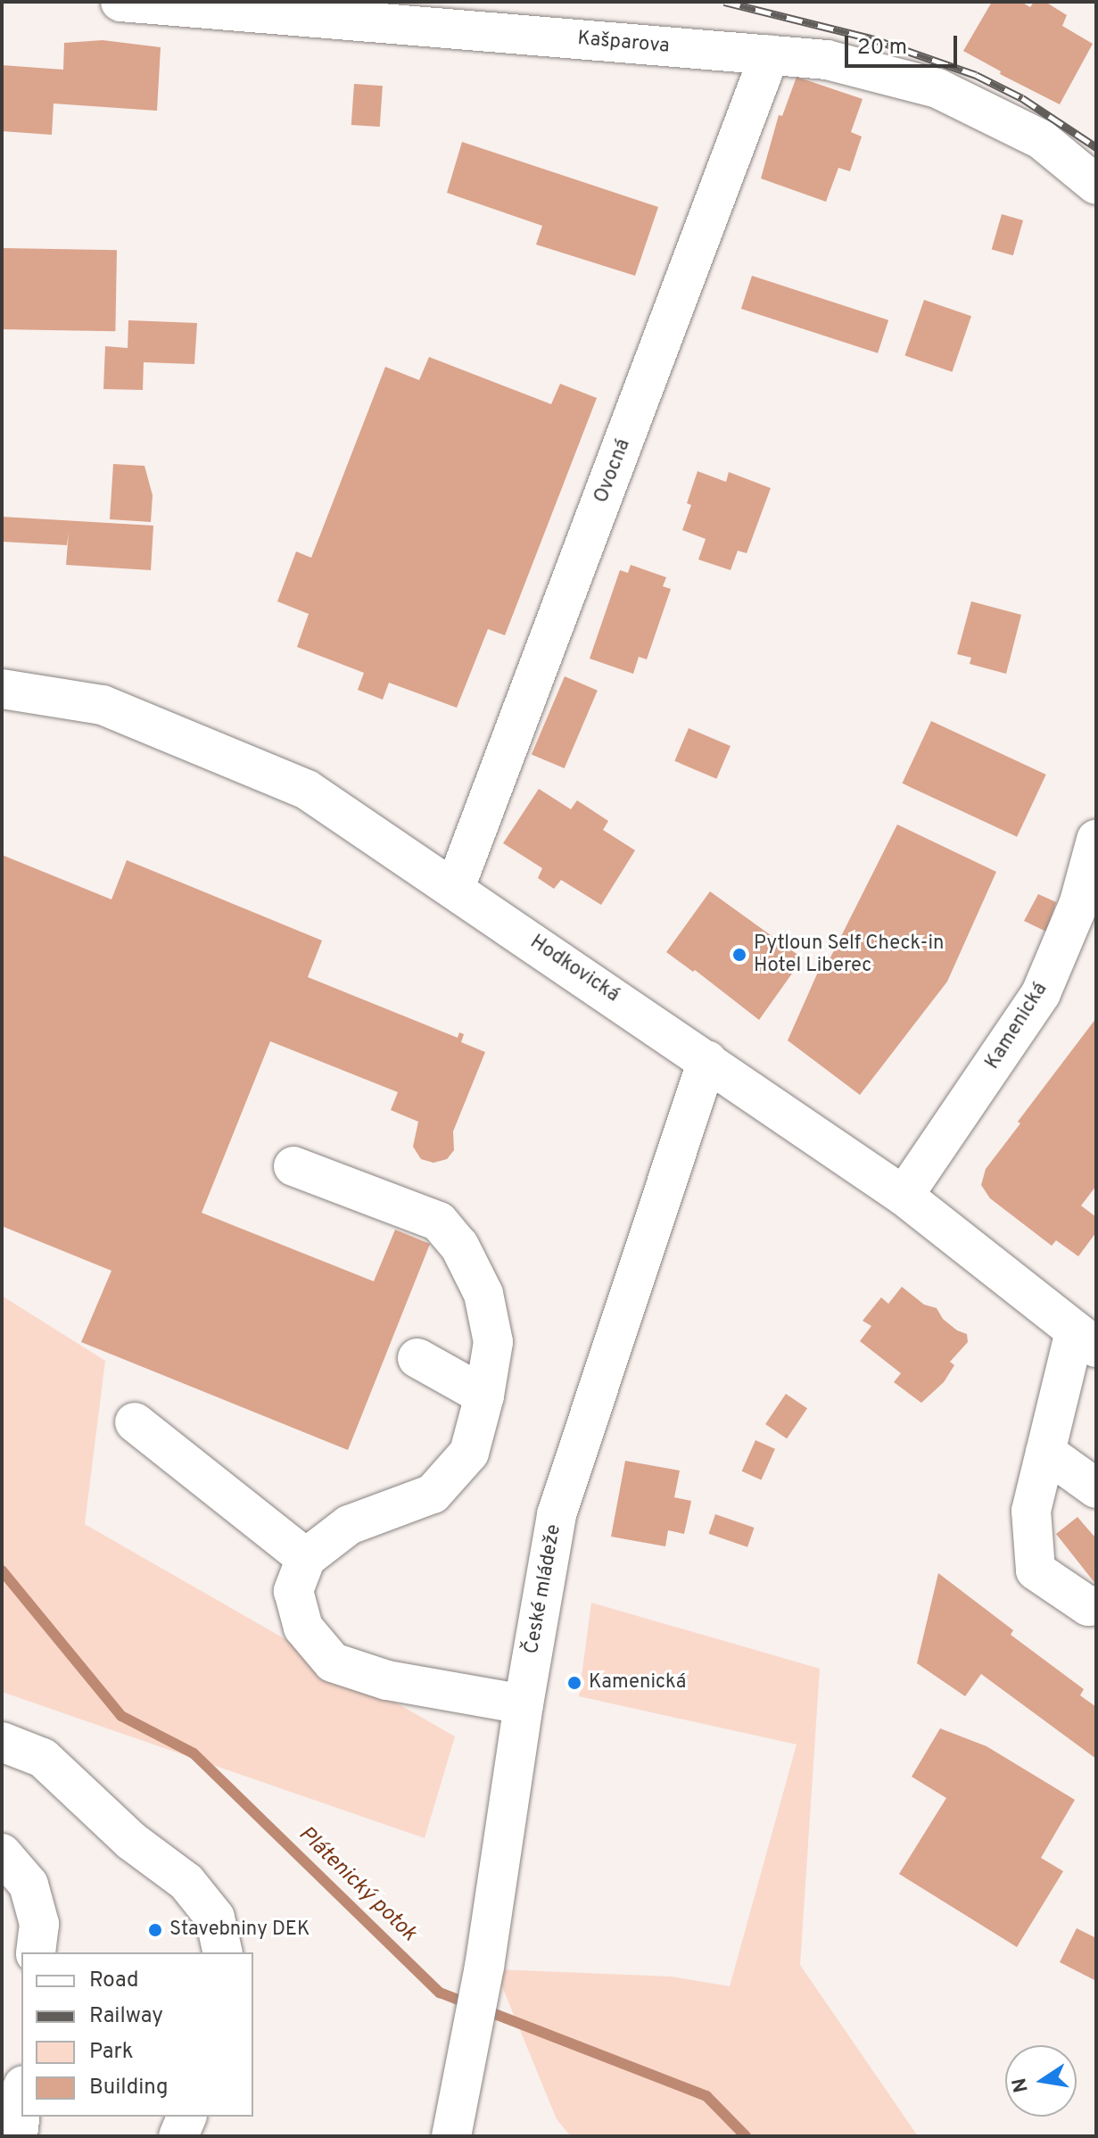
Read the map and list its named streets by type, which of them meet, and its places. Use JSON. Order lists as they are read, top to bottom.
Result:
{
  "streets": {
    "street": [
      "Kašparova",
      "Ovocná",
      "Hodkovická",
      "Kamenická",
      "České mládeže"
    ]
  },
  "crossings": [
    ["Kašparova", "Ovocná"],
    ["Ovocná", "Hodkovická"],
    ["Hodkovická", "Kamenická"],
    ["Hodkovická", "České mládeže"]
  ],
  "water": ["Plátenický potok"],
  "places": ["Pytloun Self Check-in Hotel Liberec", "Kamenická", "Stavebniny DEK"],
  "legend": [
    "Road",
    "Railway",
    "Park",
    "Building"
  ],
  "scale_bar": "20 m",
  "north": "left"
}
